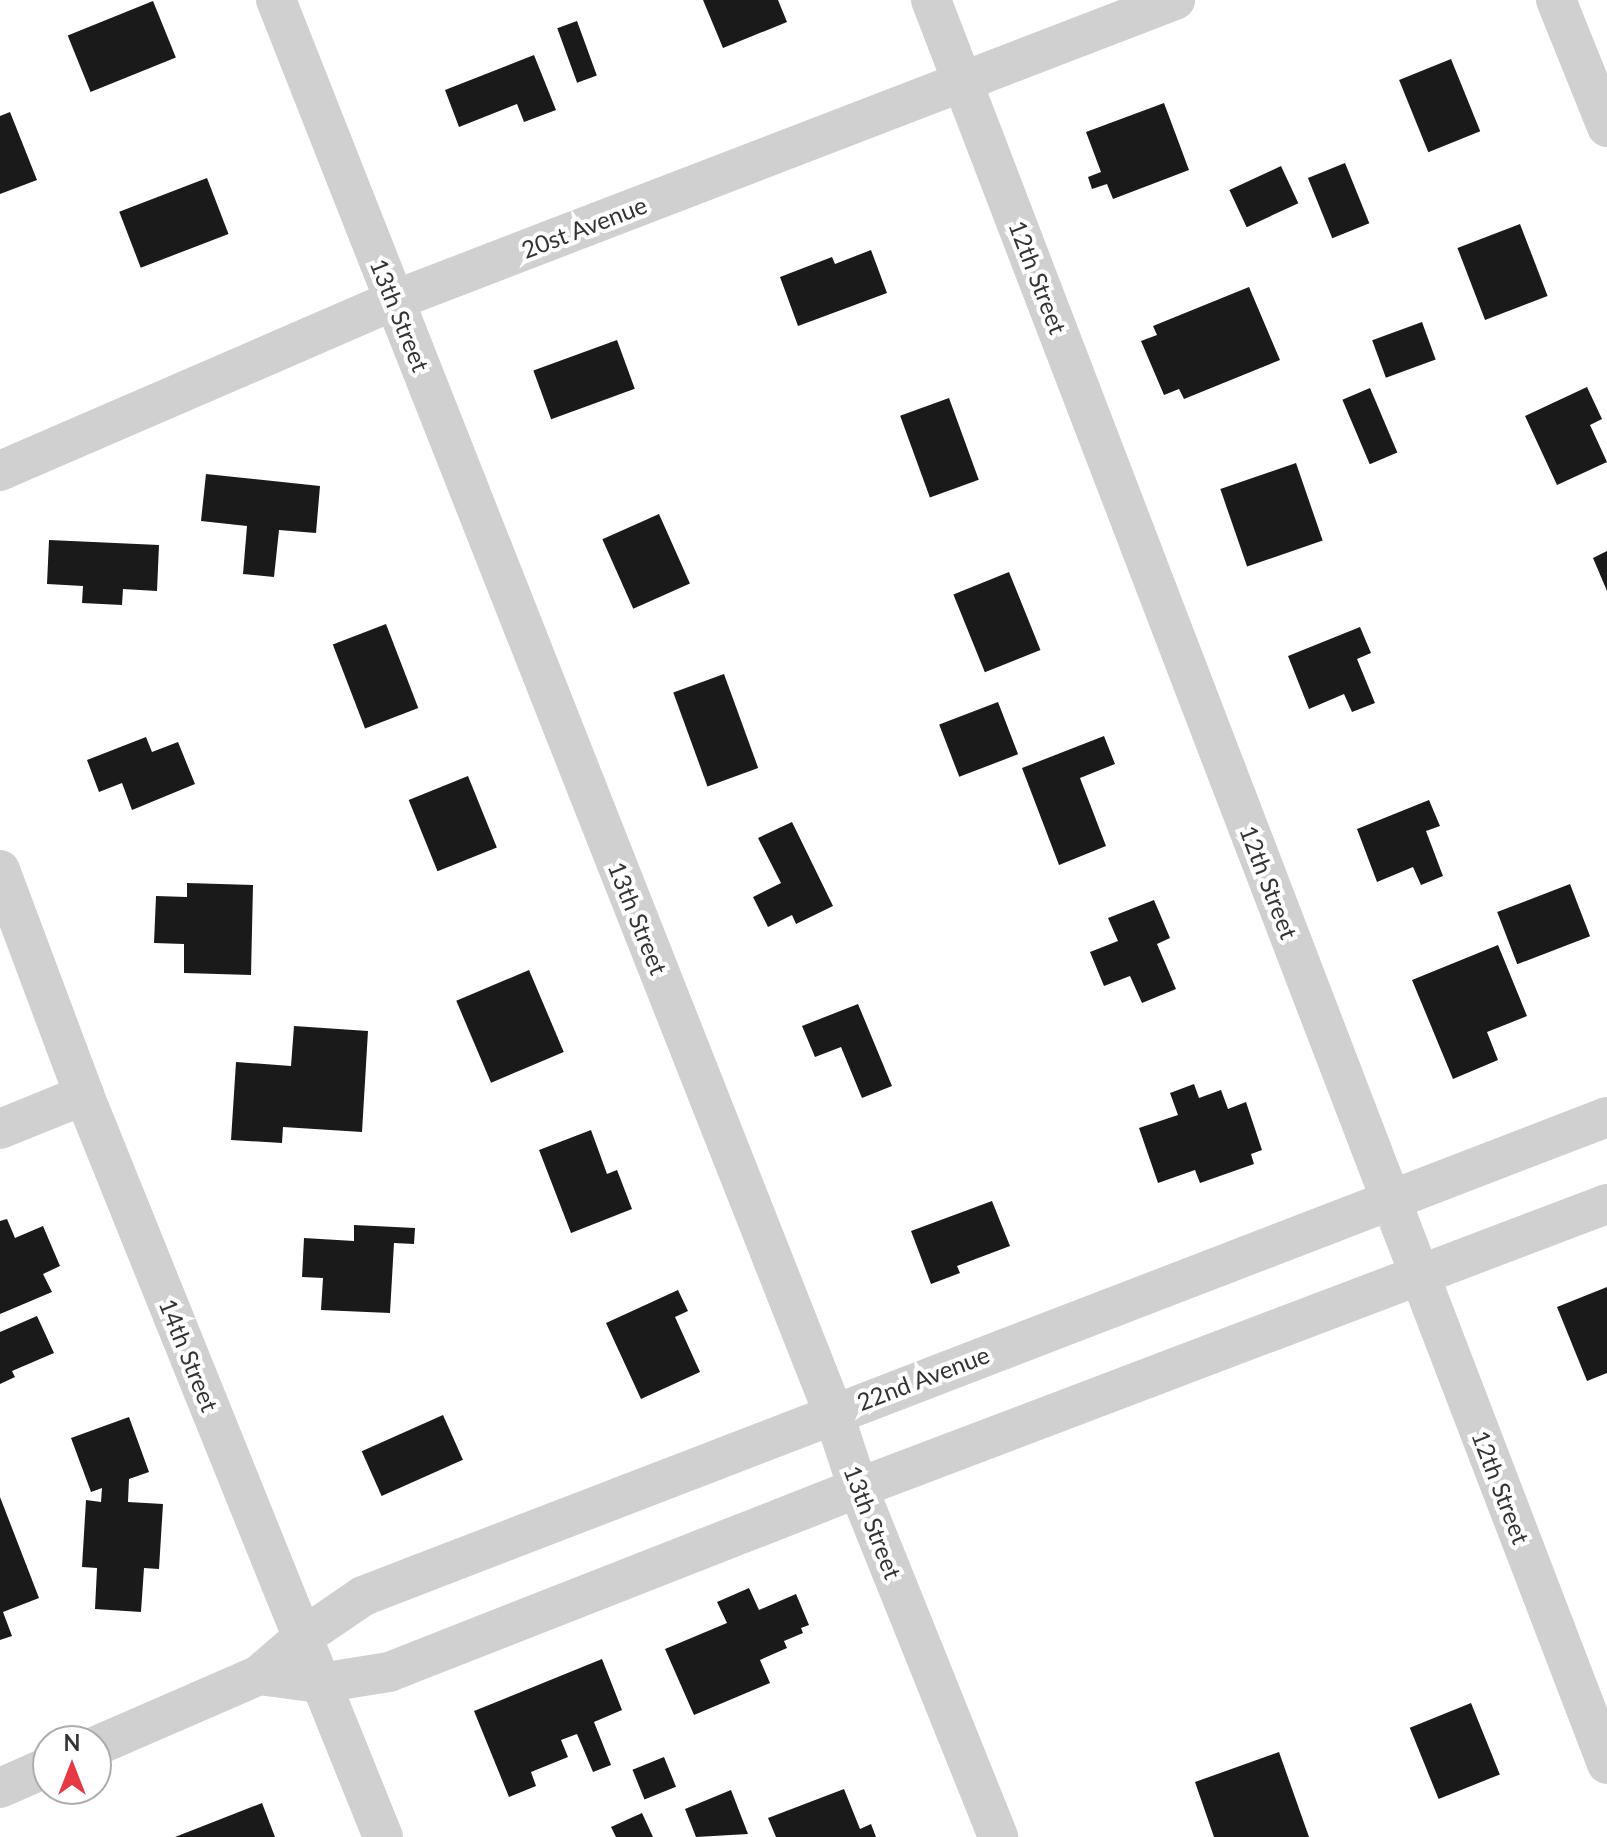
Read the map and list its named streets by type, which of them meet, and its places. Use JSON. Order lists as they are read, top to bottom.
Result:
{
  "streets": {
    "street": [
      "20st Avenue",
      "12th Street",
      "13th Street",
      "14th Street",
      "22nd Avenue"
    ]
  },
  "crossings": [
    ["20st Avenue", "12th Street"],
    ["20st Avenue", "13th Street"],
    ["12th Street", "22nd Avenue"],
    ["13th Street", "22nd Avenue"],
    ["14th Street", "22nd Avenue"]
  ],
  "north": "top"
}
